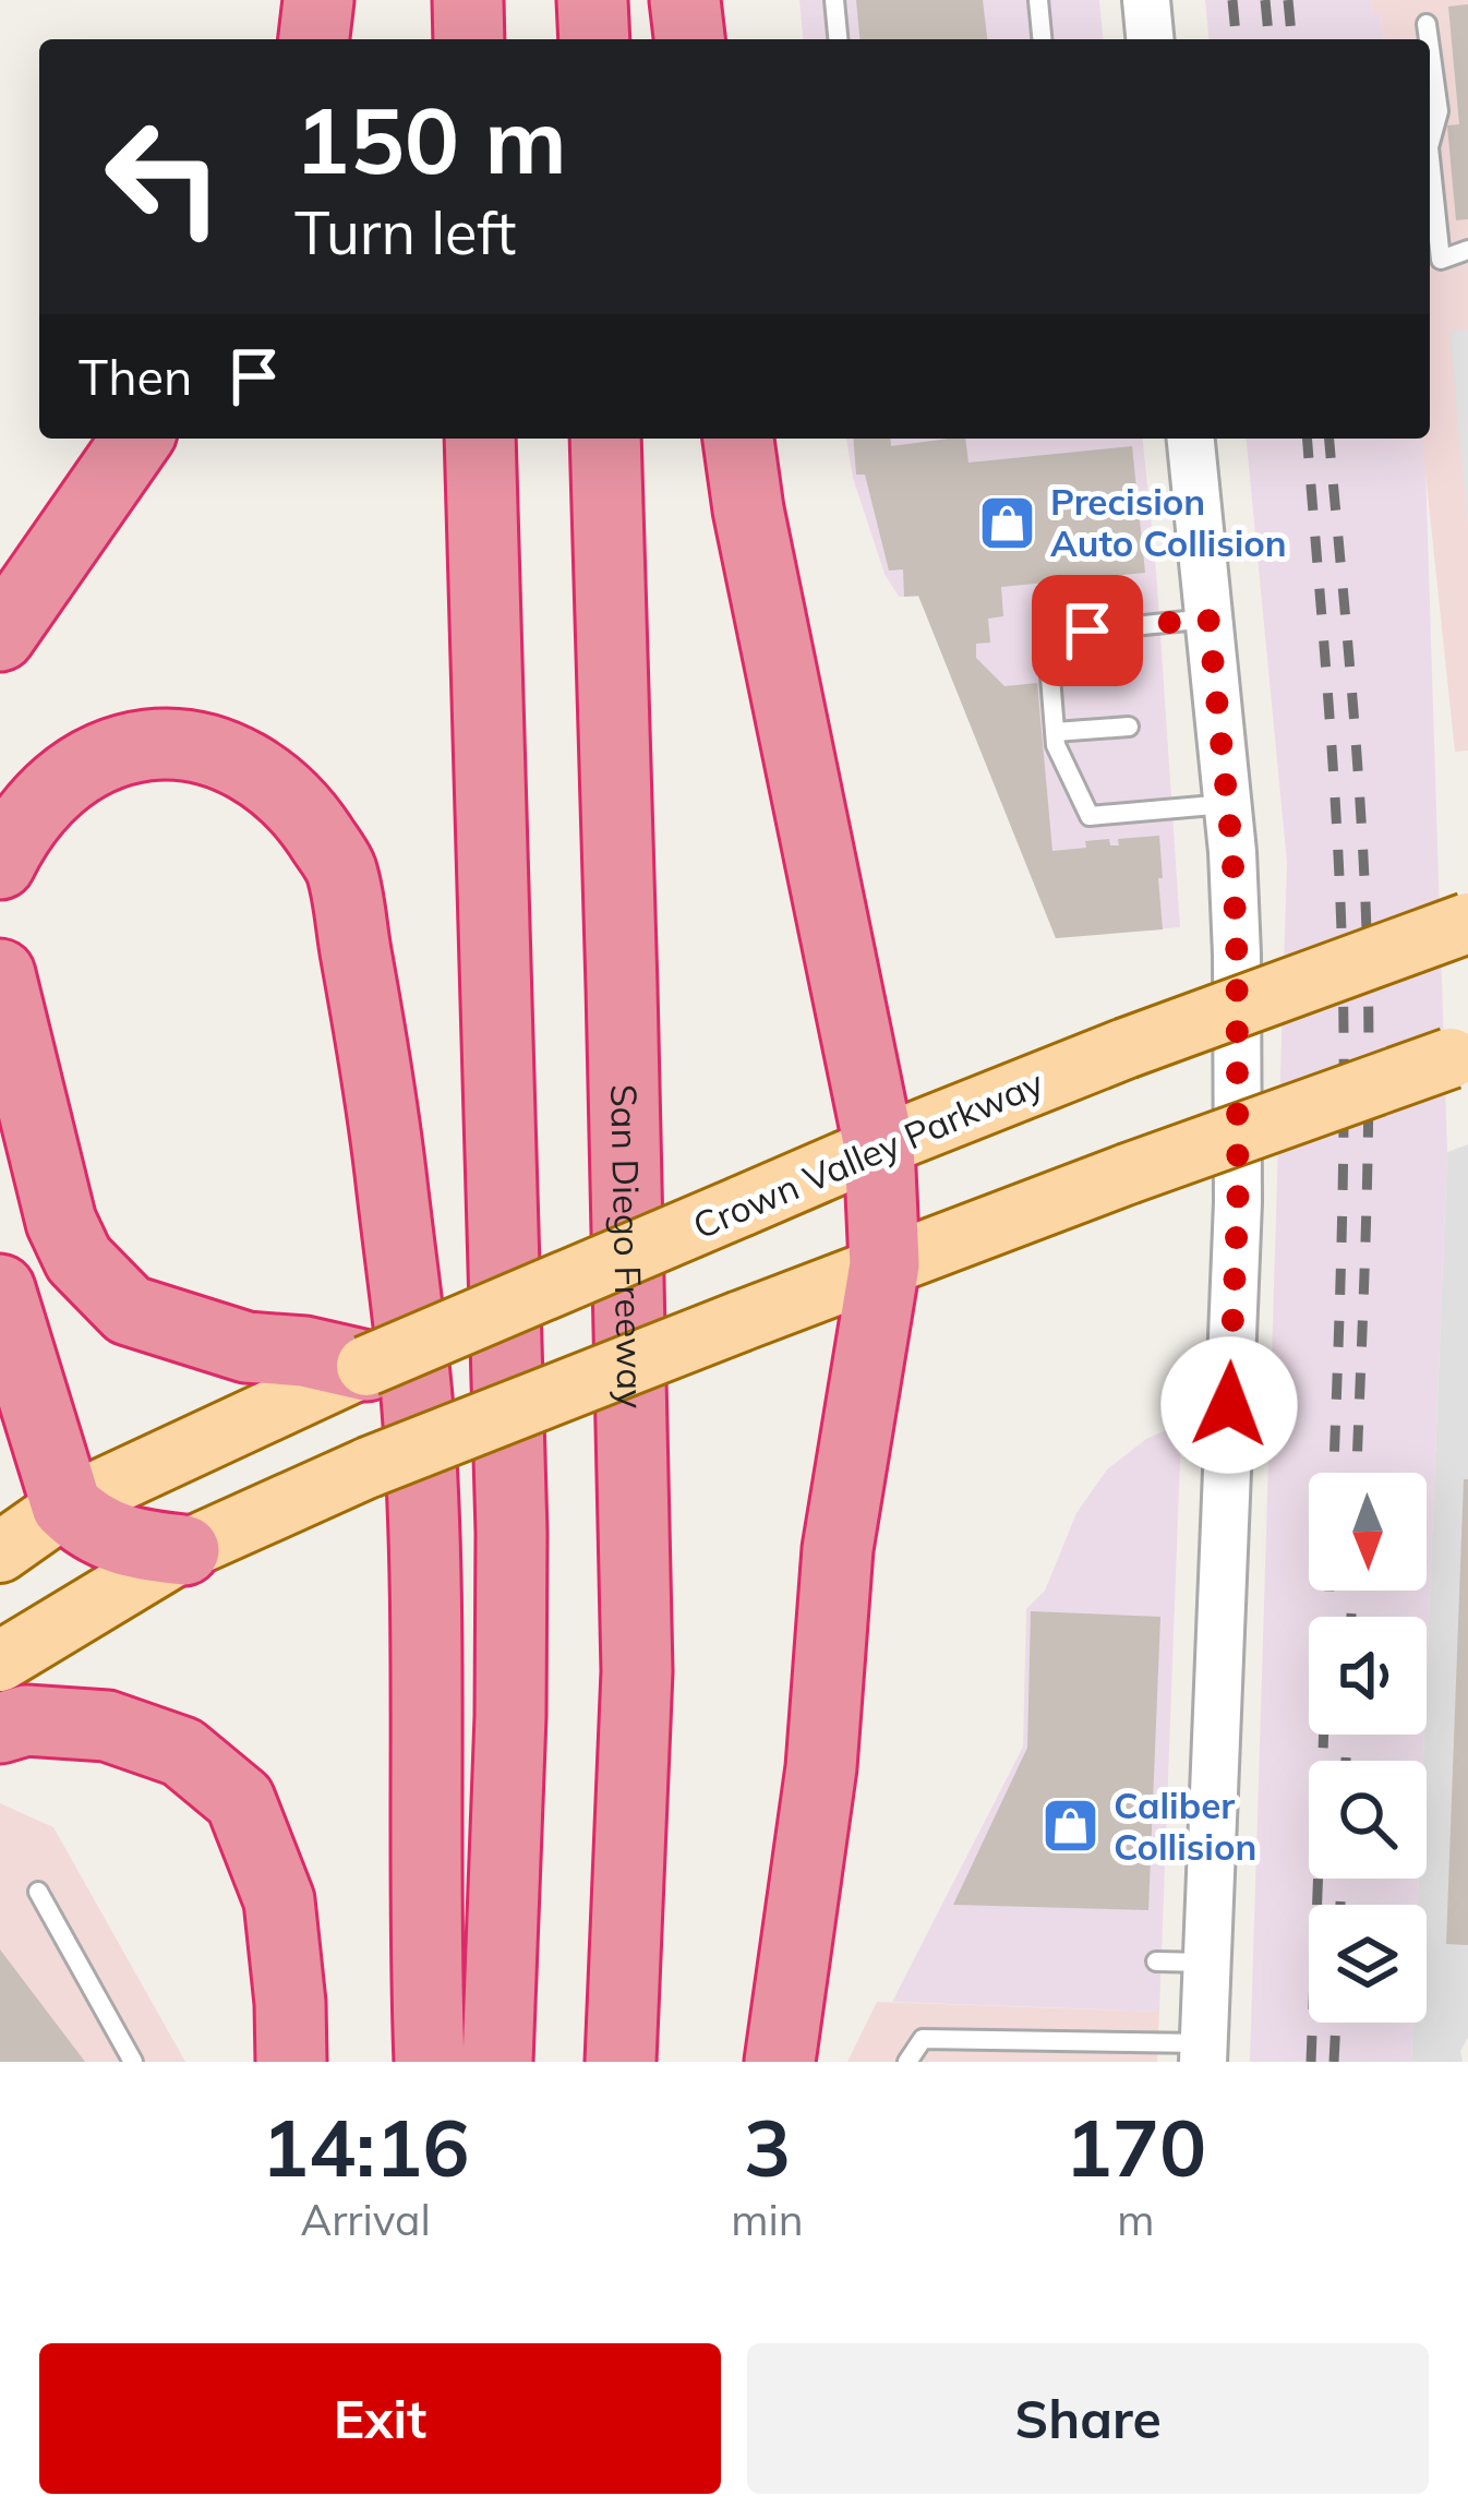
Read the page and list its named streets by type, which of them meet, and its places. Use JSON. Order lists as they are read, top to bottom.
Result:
{
  "streets": {
    "highway": ["San Diego Freeway"],
    "main road": ["Crown Valley Parkway"]
  },
  "places": {
    "shop": ["Precision Auto Collision", "Caliber Collision"]
  },
  "north": "bottom",
  "page": {
    "turn": ["150 m", "Turn left"],
    "then": "Then",
    "eta": [
      "14:16",
      "Arrival",
      "3",
      "min",
      "170",
      "m"
    ],
    "buttons": ["Exit", "Share"]
  }
}
